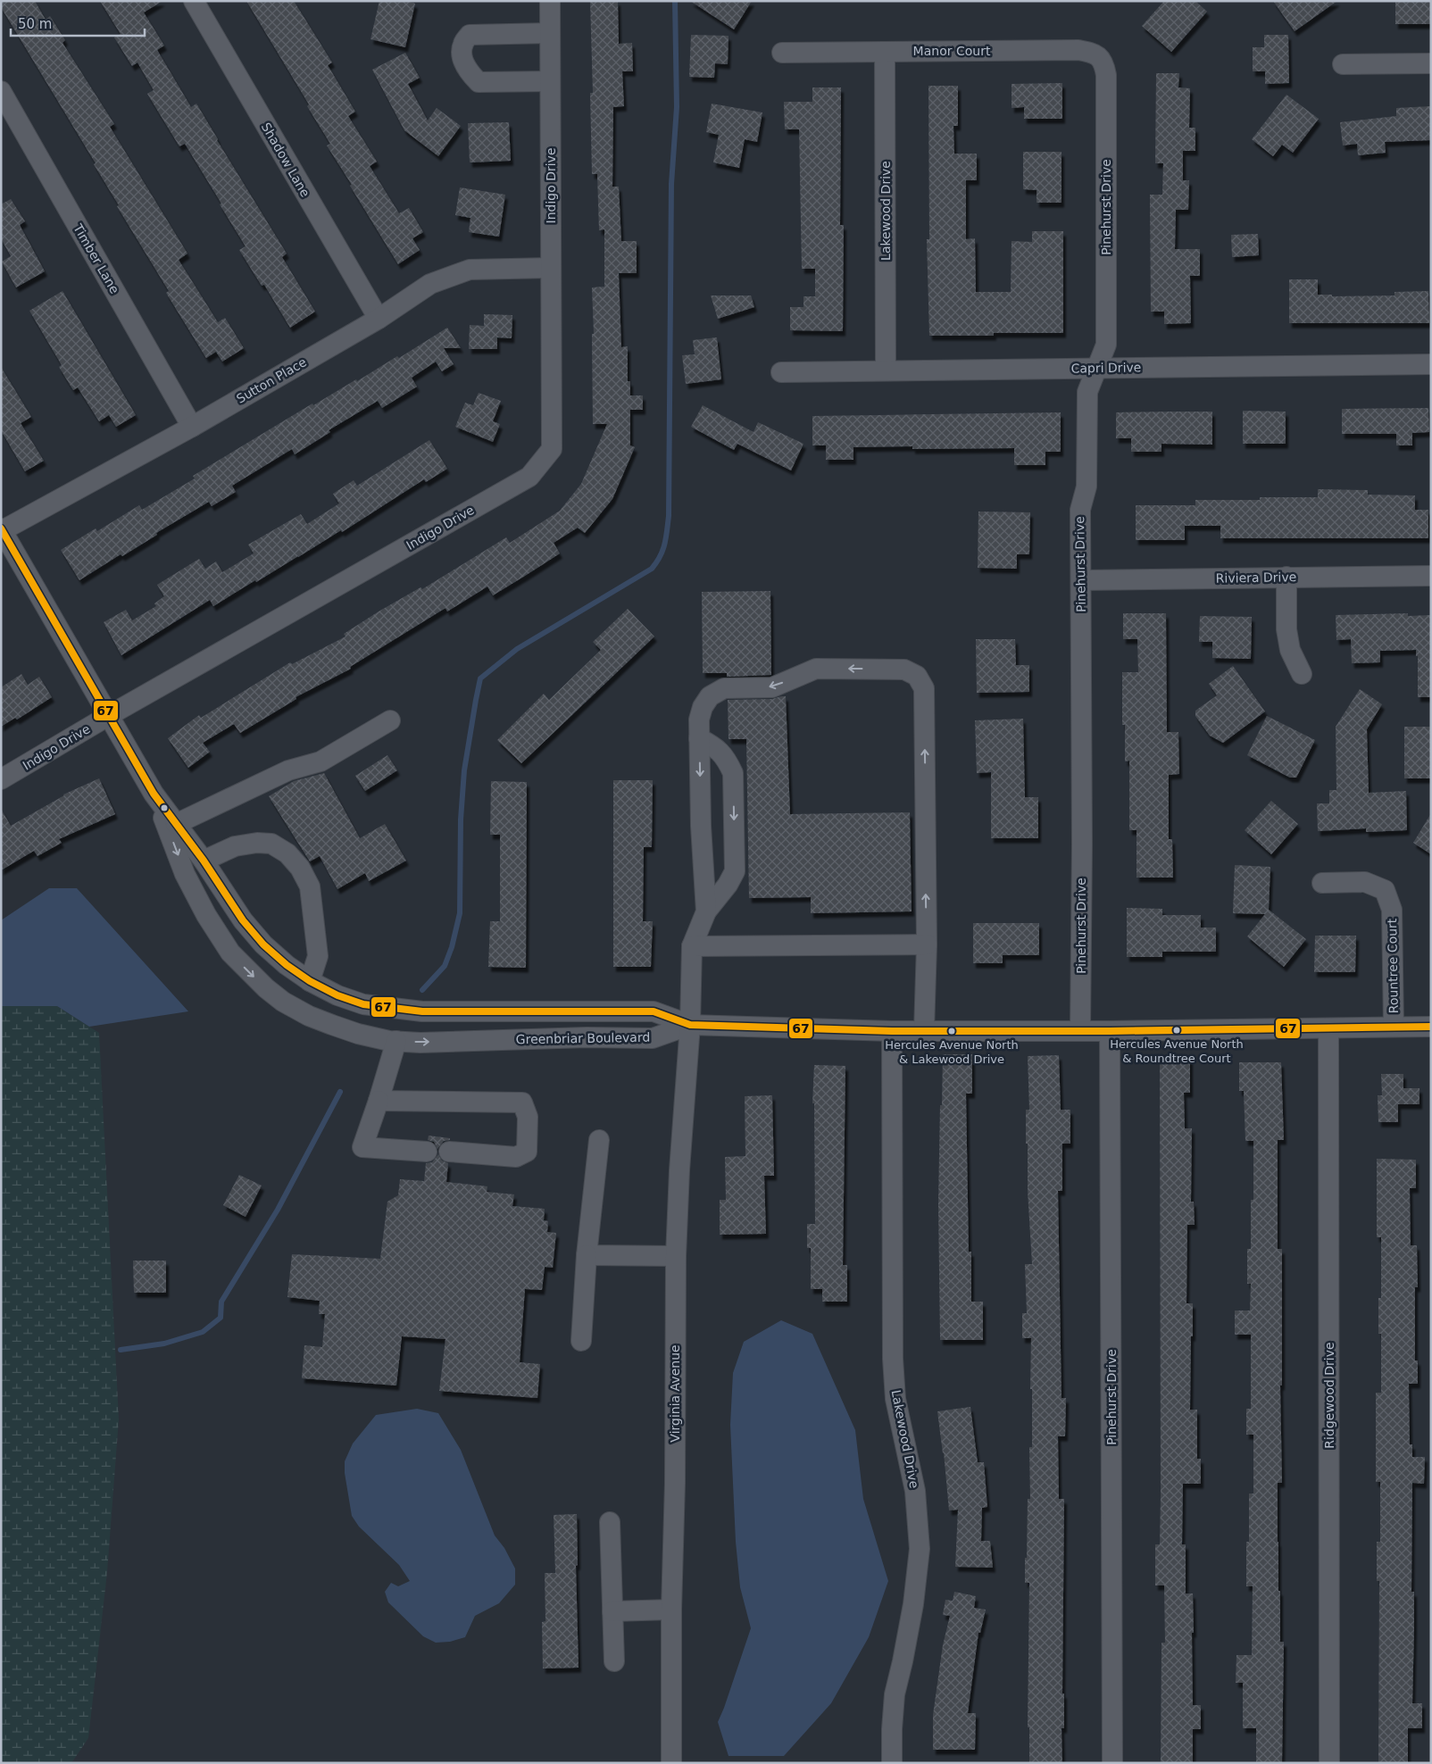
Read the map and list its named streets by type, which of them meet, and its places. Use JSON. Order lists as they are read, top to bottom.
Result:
{
  "streets": {
    "street": [
      "Manor Court",
      "Shadow Lane",
      "Indigo Drive",
      "Pinehurst Drive",
      "Lakewood Drive",
      "Timber Lane",
      "Capri Drive",
      "Sutton Place",
      "Riviera Drive",
      "Rountree Court",
      "Greenbriar Boulevard",
      "Virginia Avenue",
      "Ridgewood Drive"
    ]
  },
  "crossings": [
    ["Manor Court", "Pinehurst Drive"],
    ["Manor Court", "Lakewood Drive"],
    ["Shadow Lane", "Sutton Place"],
    ["Indigo Drive", "Sutton Place"],
    ["Indigo Drive", "Greenbriar Boulevard"],
    ["Pinehurst Drive", "Capri Drive"],
    ["Pinehurst Drive", "Riviera Drive"],
    ["Lakewood Drive", "Capri Drive"],
    ["Timber Lane", "Sutton Place"],
    ["Sutton Place", "Greenbriar Boulevard"],
    ["Greenbriar Boulevard", "Virginia Avenue"]
  ],
  "places": ["Hercules Avenue North & Roundtree Court", "Hercules Avenue North & Lakewood Drive"],
  "lines": ["transit line 67"],
  "scale_bar": "50 m"
}
